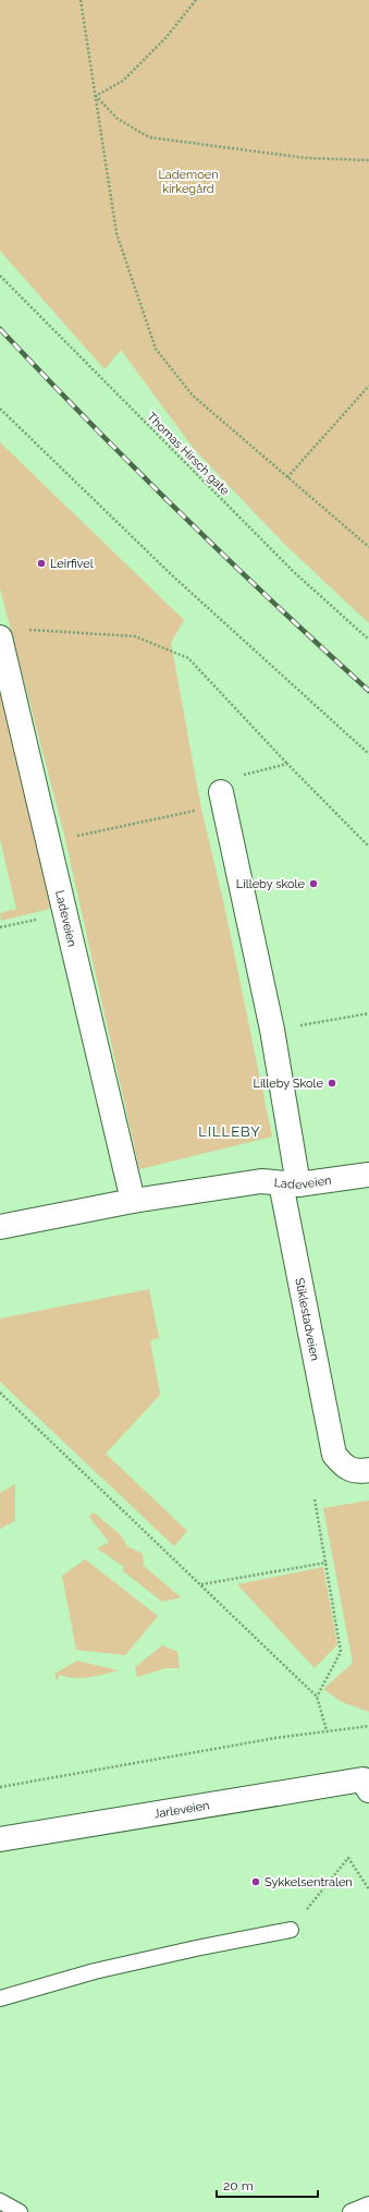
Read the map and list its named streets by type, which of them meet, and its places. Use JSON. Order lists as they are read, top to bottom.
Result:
{
  "streets": {
    "street": ["Ladeveien", "Stiklestadveien", "Jarleveien"],
    "path": ["Thomas Hirsch gate"]
  },
  "crossings": [
    ["Ladeveien", "Stiklestadveien"]
  ],
  "districts": ["LILLEBY"],
  "parks": ["Lademoen kirkegård"],
  "places": [
    "Leirfivel",
    "Lilleby skole",
    "Lilleby Skole",
    "Sykkelsentralen"
  ],
  "scale_bar": "20 m"
}
